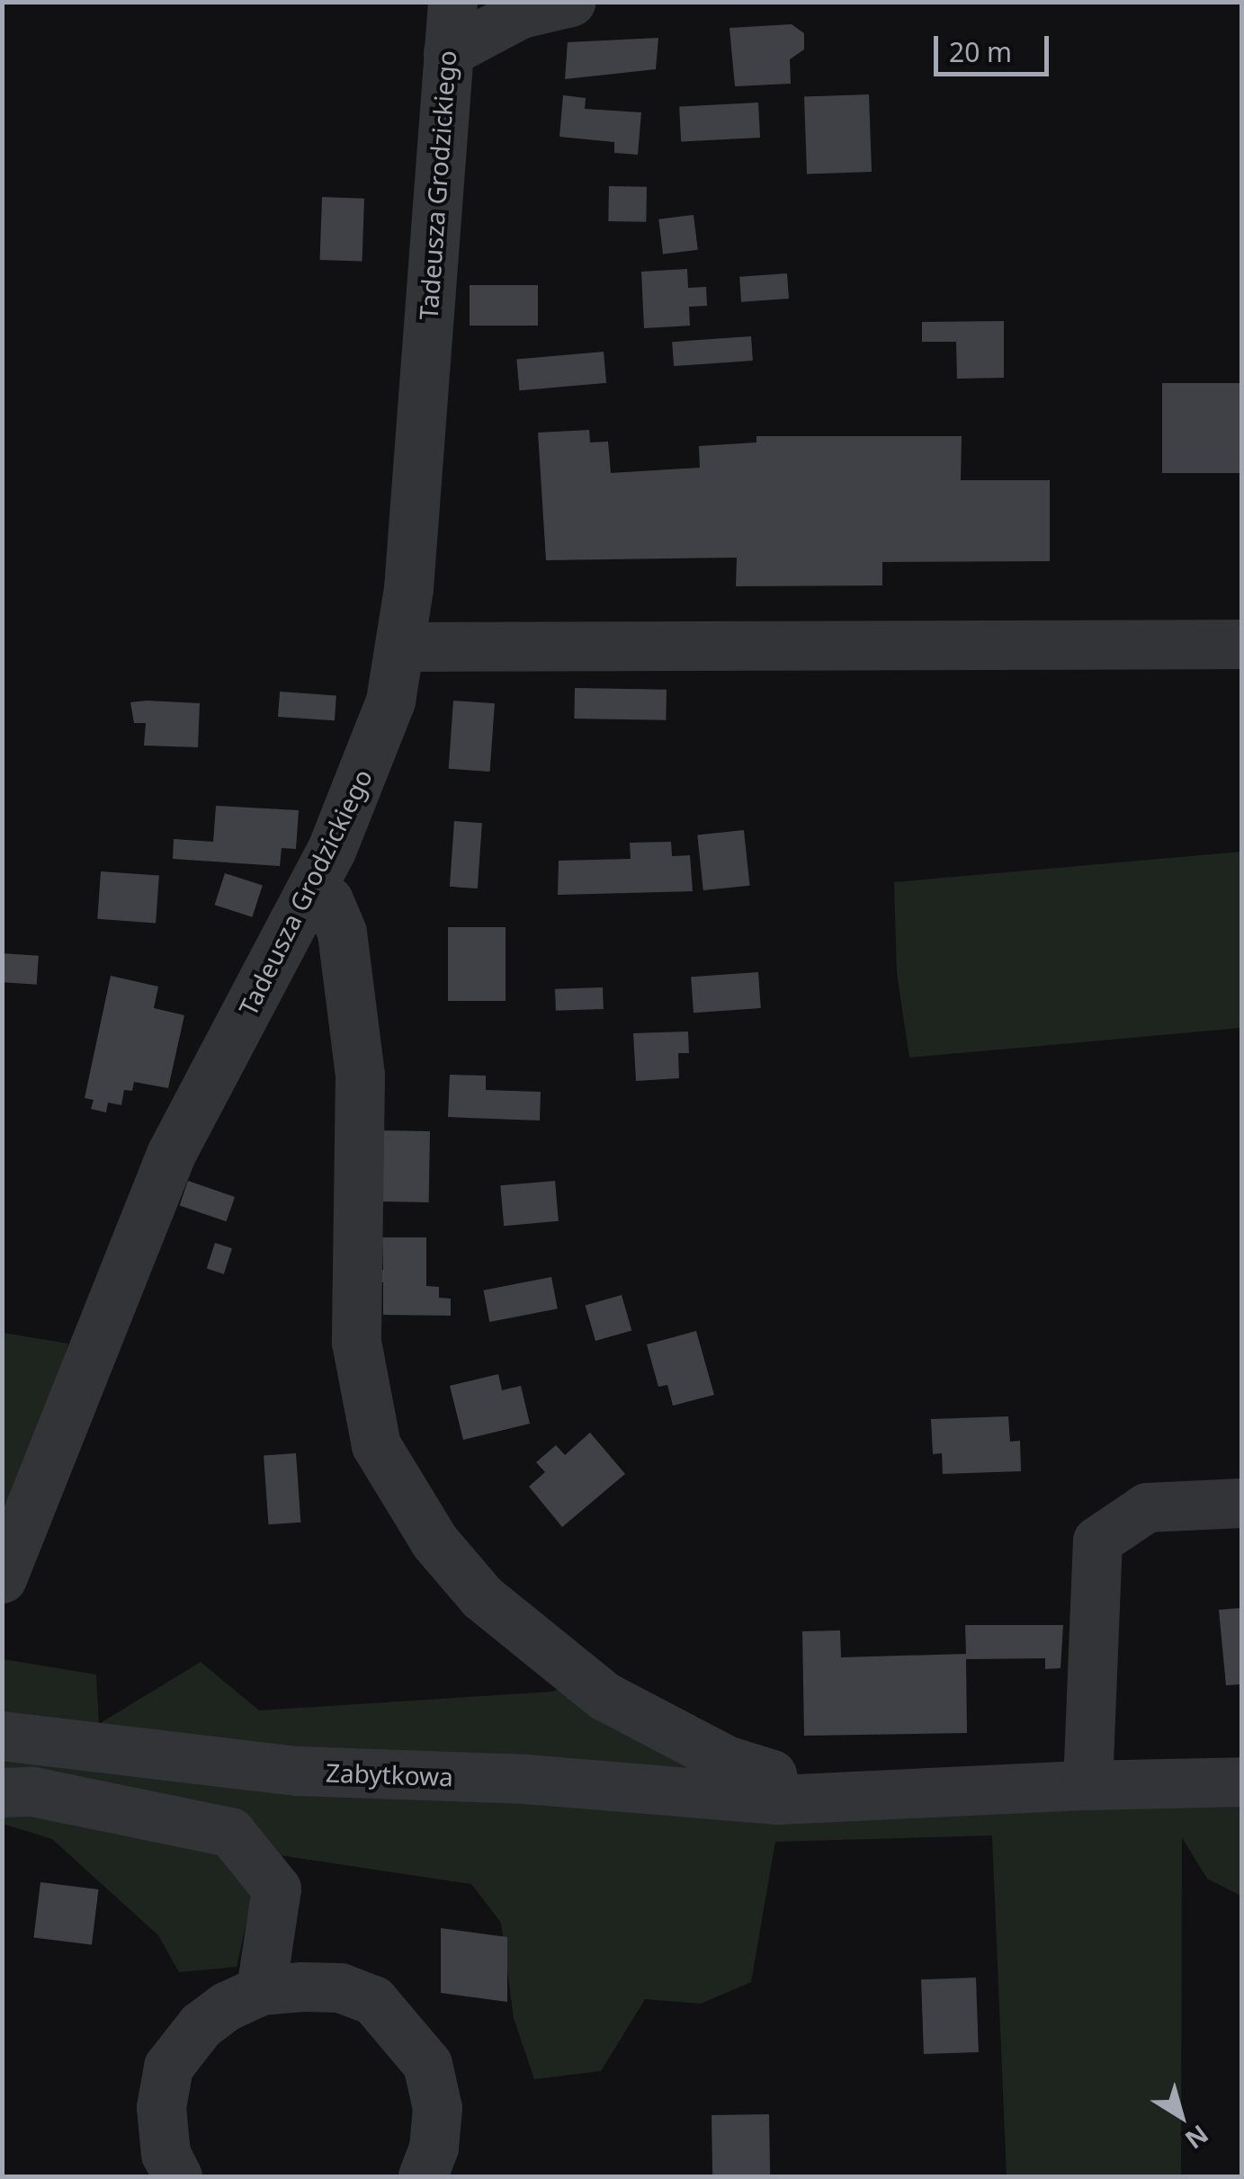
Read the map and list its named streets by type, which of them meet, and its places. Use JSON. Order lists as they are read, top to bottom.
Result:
{
  "streets": {
    "street": ["Tadeusza Grodzickiego", "Zabytkowa"]
  },
  "scale_bar": "20 m",
  "north": "bottom right"
}
